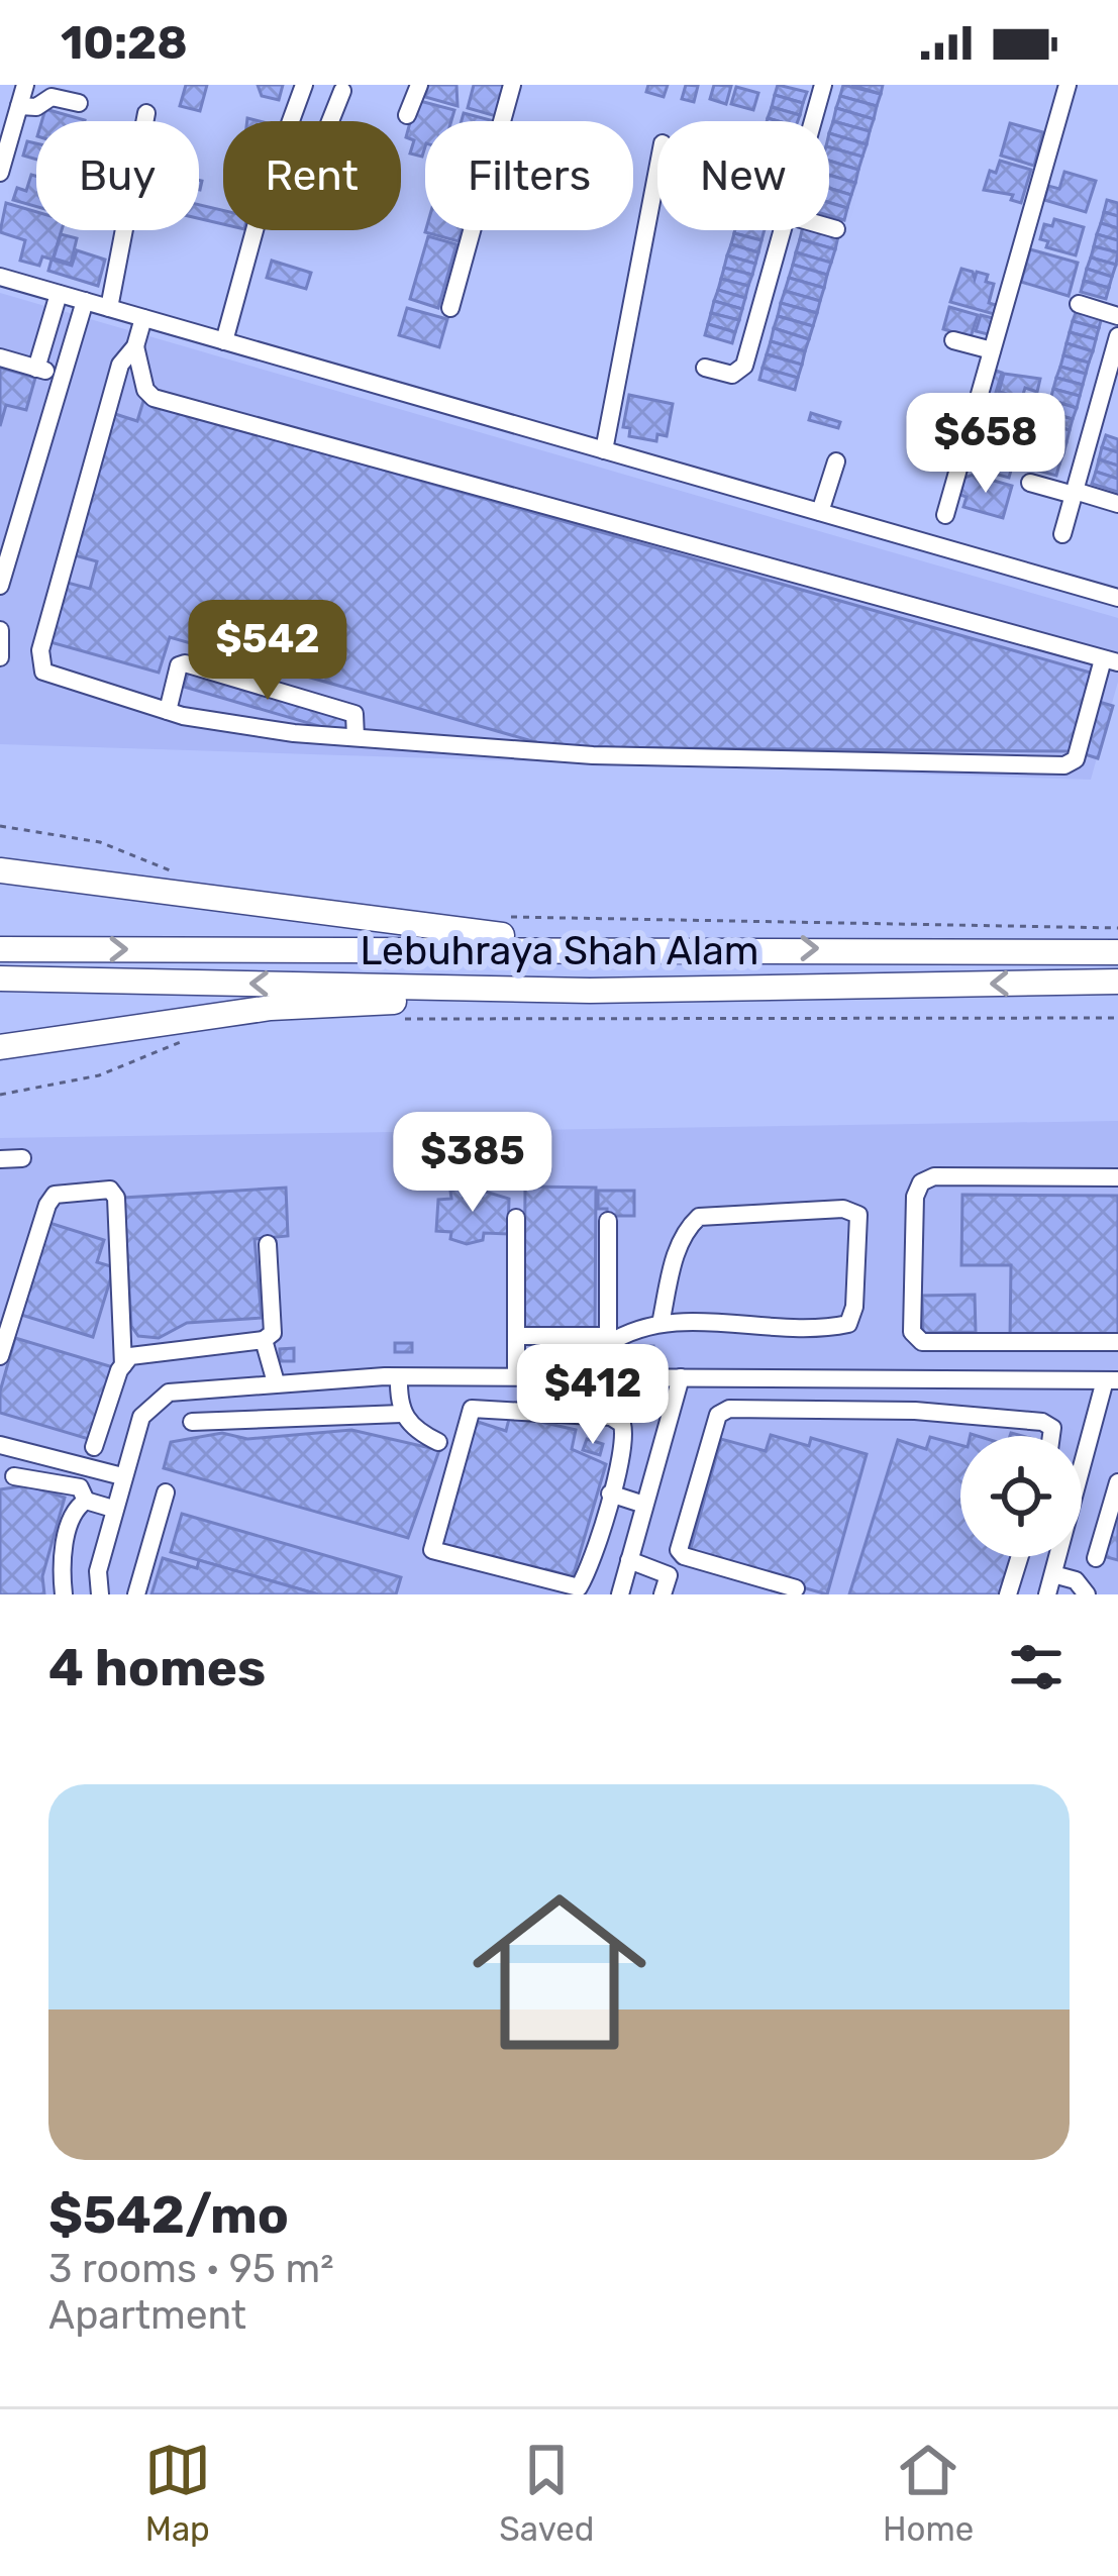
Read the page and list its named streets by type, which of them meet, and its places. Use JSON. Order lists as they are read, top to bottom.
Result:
{
  "streets": {
    "highway": ["Lebuhraya Shah Alam"]
  },
  "page": {
    "status": "10:28",
    "chip": [
      "Buy",
      "Rent",
      "Filters",
      "New"
    ],
    "price": [
      "$658",
      "$542",
      "$385",
      "$412"
    ],
    "heading": "4 homes",
    "list": [
      {
        "name": "$542/mo",
        "note": "3 rooms · 95 m² · Apartment"
      }
    ],
    "tabs": ["Map", "Saved", "Home"]
  }
}
